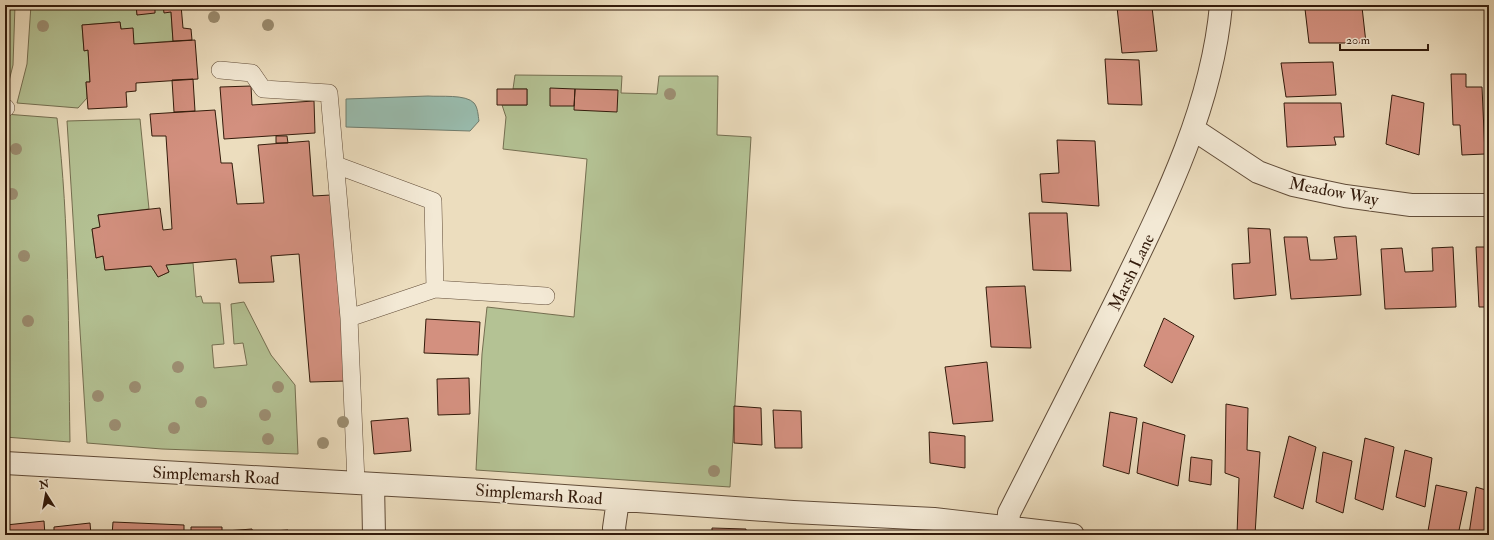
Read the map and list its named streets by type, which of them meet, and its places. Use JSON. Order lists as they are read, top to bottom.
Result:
{
  "streets": {
    "street": ["Meadow Way", "Marsh Lane", "Simplemarsh Road"]
  },
  "crossings": [
    ["Meadow Way", "Marsh Lane"],
    ["Marsh Lane", "Simplemarsh Road"]
  ],
  "scale_bar": "20 m",
  "north": "top"
}
